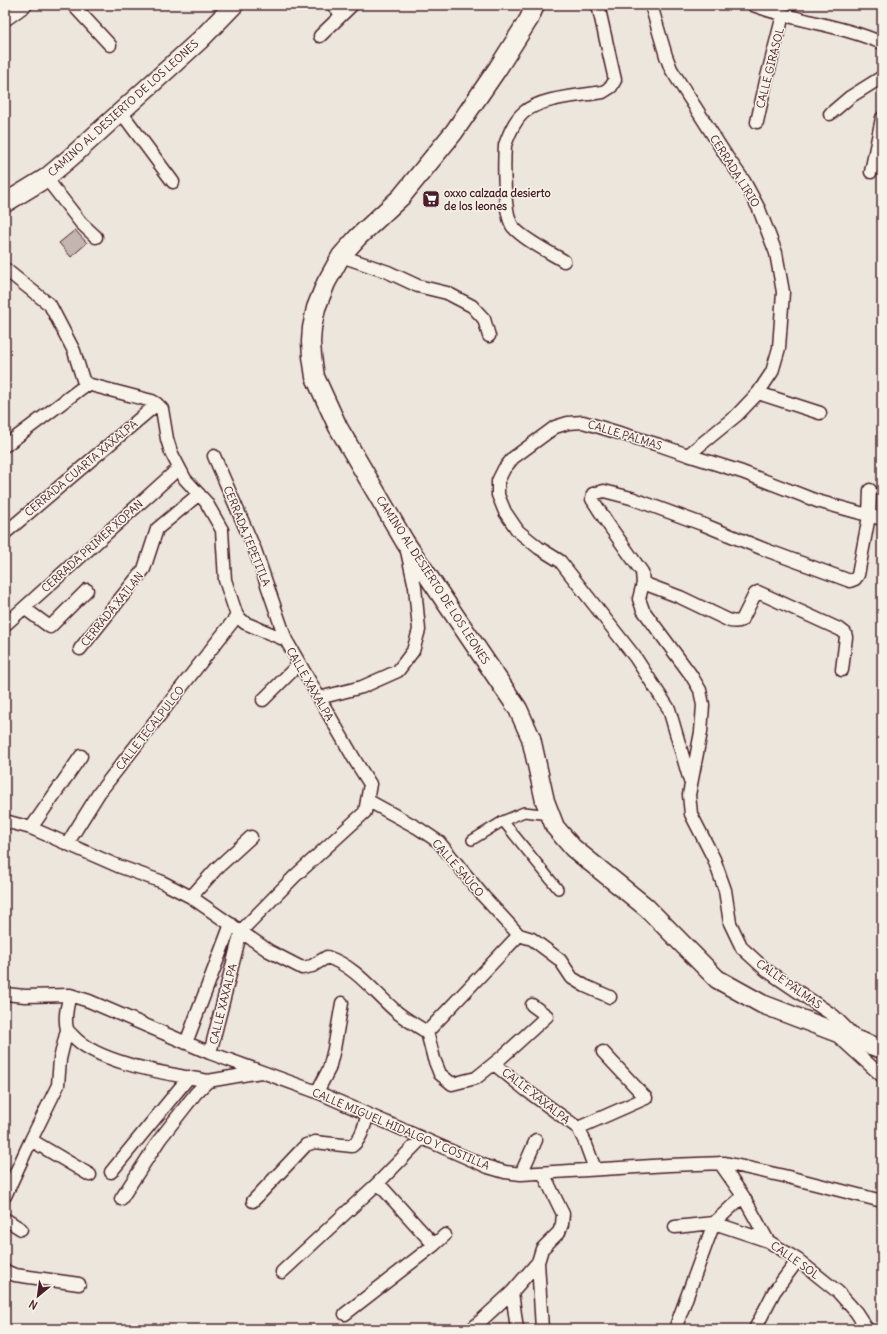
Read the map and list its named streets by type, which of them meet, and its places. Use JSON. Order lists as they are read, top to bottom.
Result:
{
  "streets": {
    "main road": ["CAMINO AL DESIERTO DE LOS LEONES"],
    "street": [
      "CALLE GIRASOL",
      "CERRADA LIRIO",
      "CALLE PALMAS",
      "CERRADA CUARTA XAXALPA",
      "CERRADA TEPETITLA",
      "CERRADA PRIMER XOPAN",
      "CERRADA XATLAN",
      "CALLE XAXALPA",
      "CALLE TECALPULCO",
      "CALLE SAÚCO",
      "CALLE MIGUEL HIDALGO Y COSTILLA",
      "CALLE SOL"
    ]
  },
  "crossings": [
    ["CAMINO AL DESIERTO DE LOS LEONES", "CALLE PALMAS"],
    ["CERRADA LIRIO", "CALLE PALMAS"],
    ["CERRADA TEPETITLA", "CALLE XAXALPA"],
    ["CALLE XAXALPA", "CALLE TECALPULCO"],
    ["CALLE XAXALPA", "CALLE SAÚCO"],
    ["CALLE XAXALPA", "CALLE MIGUEL HIDALGO Y COSTILLA"],
    ["CALLE MIGUEL HIDALGO Y COSTILLA", "CALLE SOL"]
  ],
  "places": {
    "supermarket": ["oxxo calzada desierto de los leones"]
  },
  "north": "bottom left"
}
